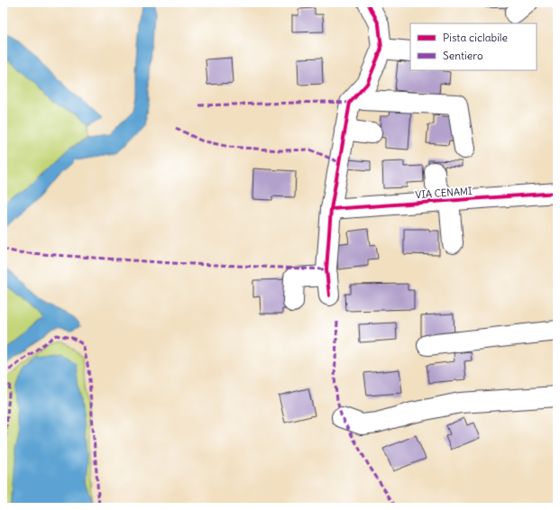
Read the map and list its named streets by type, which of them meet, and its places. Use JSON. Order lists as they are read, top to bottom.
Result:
{
  "streets": {
    "street": ["VIA CENAMI"]
  },
  "legend": ["Pista ciclabile", "Sentiero"]
}
